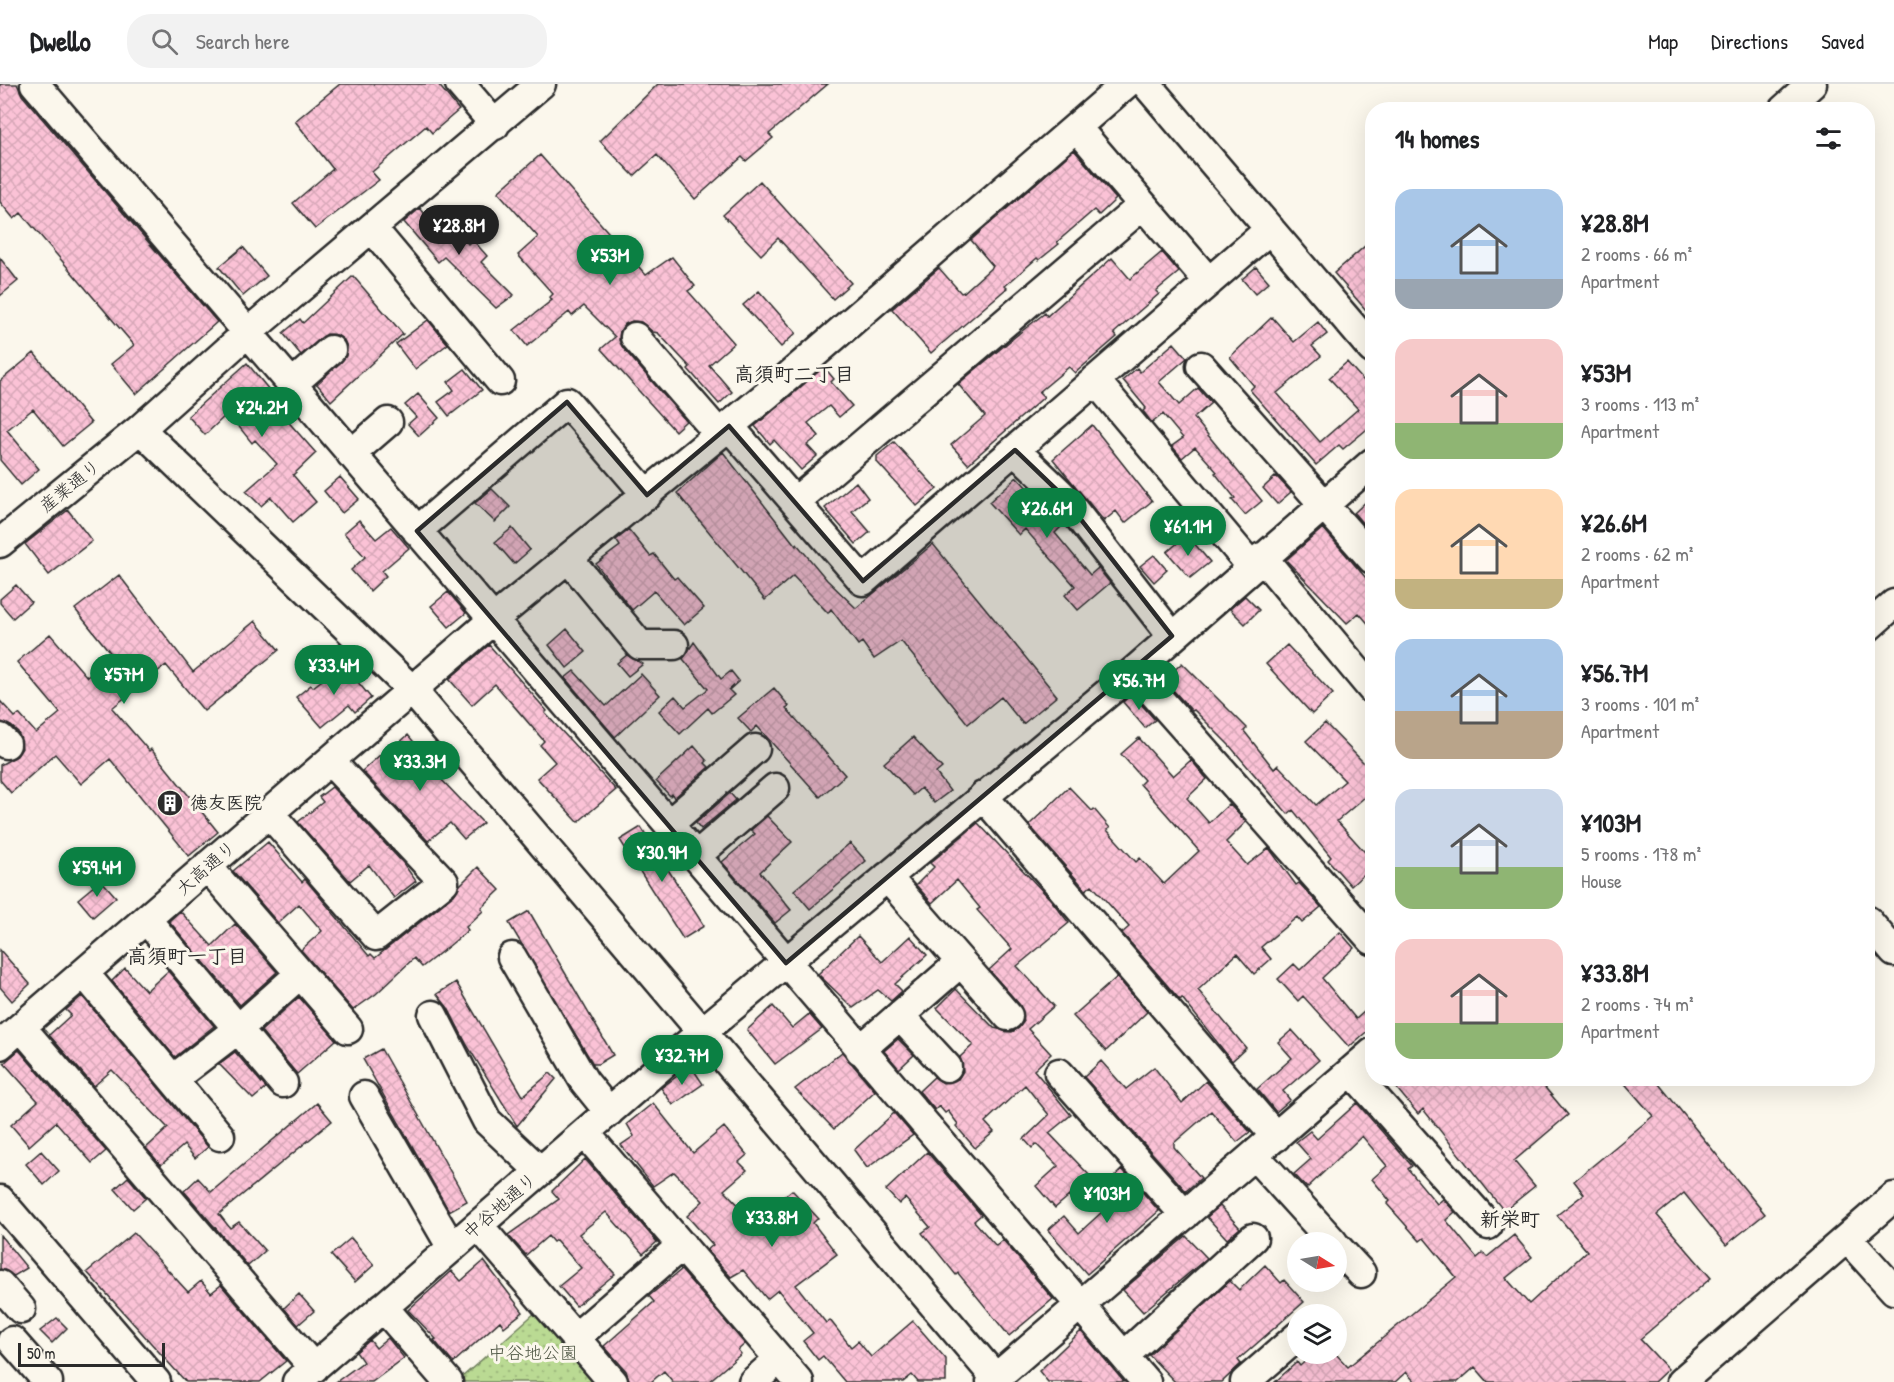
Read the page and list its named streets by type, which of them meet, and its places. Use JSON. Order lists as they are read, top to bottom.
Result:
{
  "streets": {
    "street": ["産業通り", "大高通り", "中谷地通り"]
  },
  "districts": ["高須町二丁目", "高須町一丁目", "新栄町"],
  "parks": ["中谷地公園"],
  "places": {
    "building": ["徳友医院"]
  },
  "scale_bar": "50 m",
  "north": "right",
  "page": {
    "header": "Dwello",
    "search": "Search here",
    "nav": ["Map", "Directions", "Saved"],
    "heading": "14 homes",
    "list": [
      {
        "name": "¥28.8M",
        "note": "2 rooms · 66 m² · Apartment"
      },
      {
        "name": "¥53M",
        "note": "3 rooms · 113 m² · Apartment"
      },
      {
        "name": "¥26.6M",
        "note": "2 rooms · 62 m² · Apartment"
      },
      {
        "name": "¥56.7M",
        "note": "3 rooms · 101 m² · Apartment"
      },
      {
        "name": "¥103M",
        "note": "5 rooms · 178 m² · House"
      },
      {
        "name": "¥33.8M",
        "note": "2 rooms · 74 m² · Apartment"
      }
    ],
    "price": [
      "¥28.8M",
      "¥53M",
      "¥24.2M",
      "¥26.6M",
      "¥61.1M",
      "¥33.4M",
      "¥57M",
      "¥56.7M",
      "¥33.3M",
      "¥30.9M",
      "¥59.4M",
      "¥32.7M",
      "¥103M",
      "¥33.8M"
    ],
    "scale": "50 m"
  }
}
